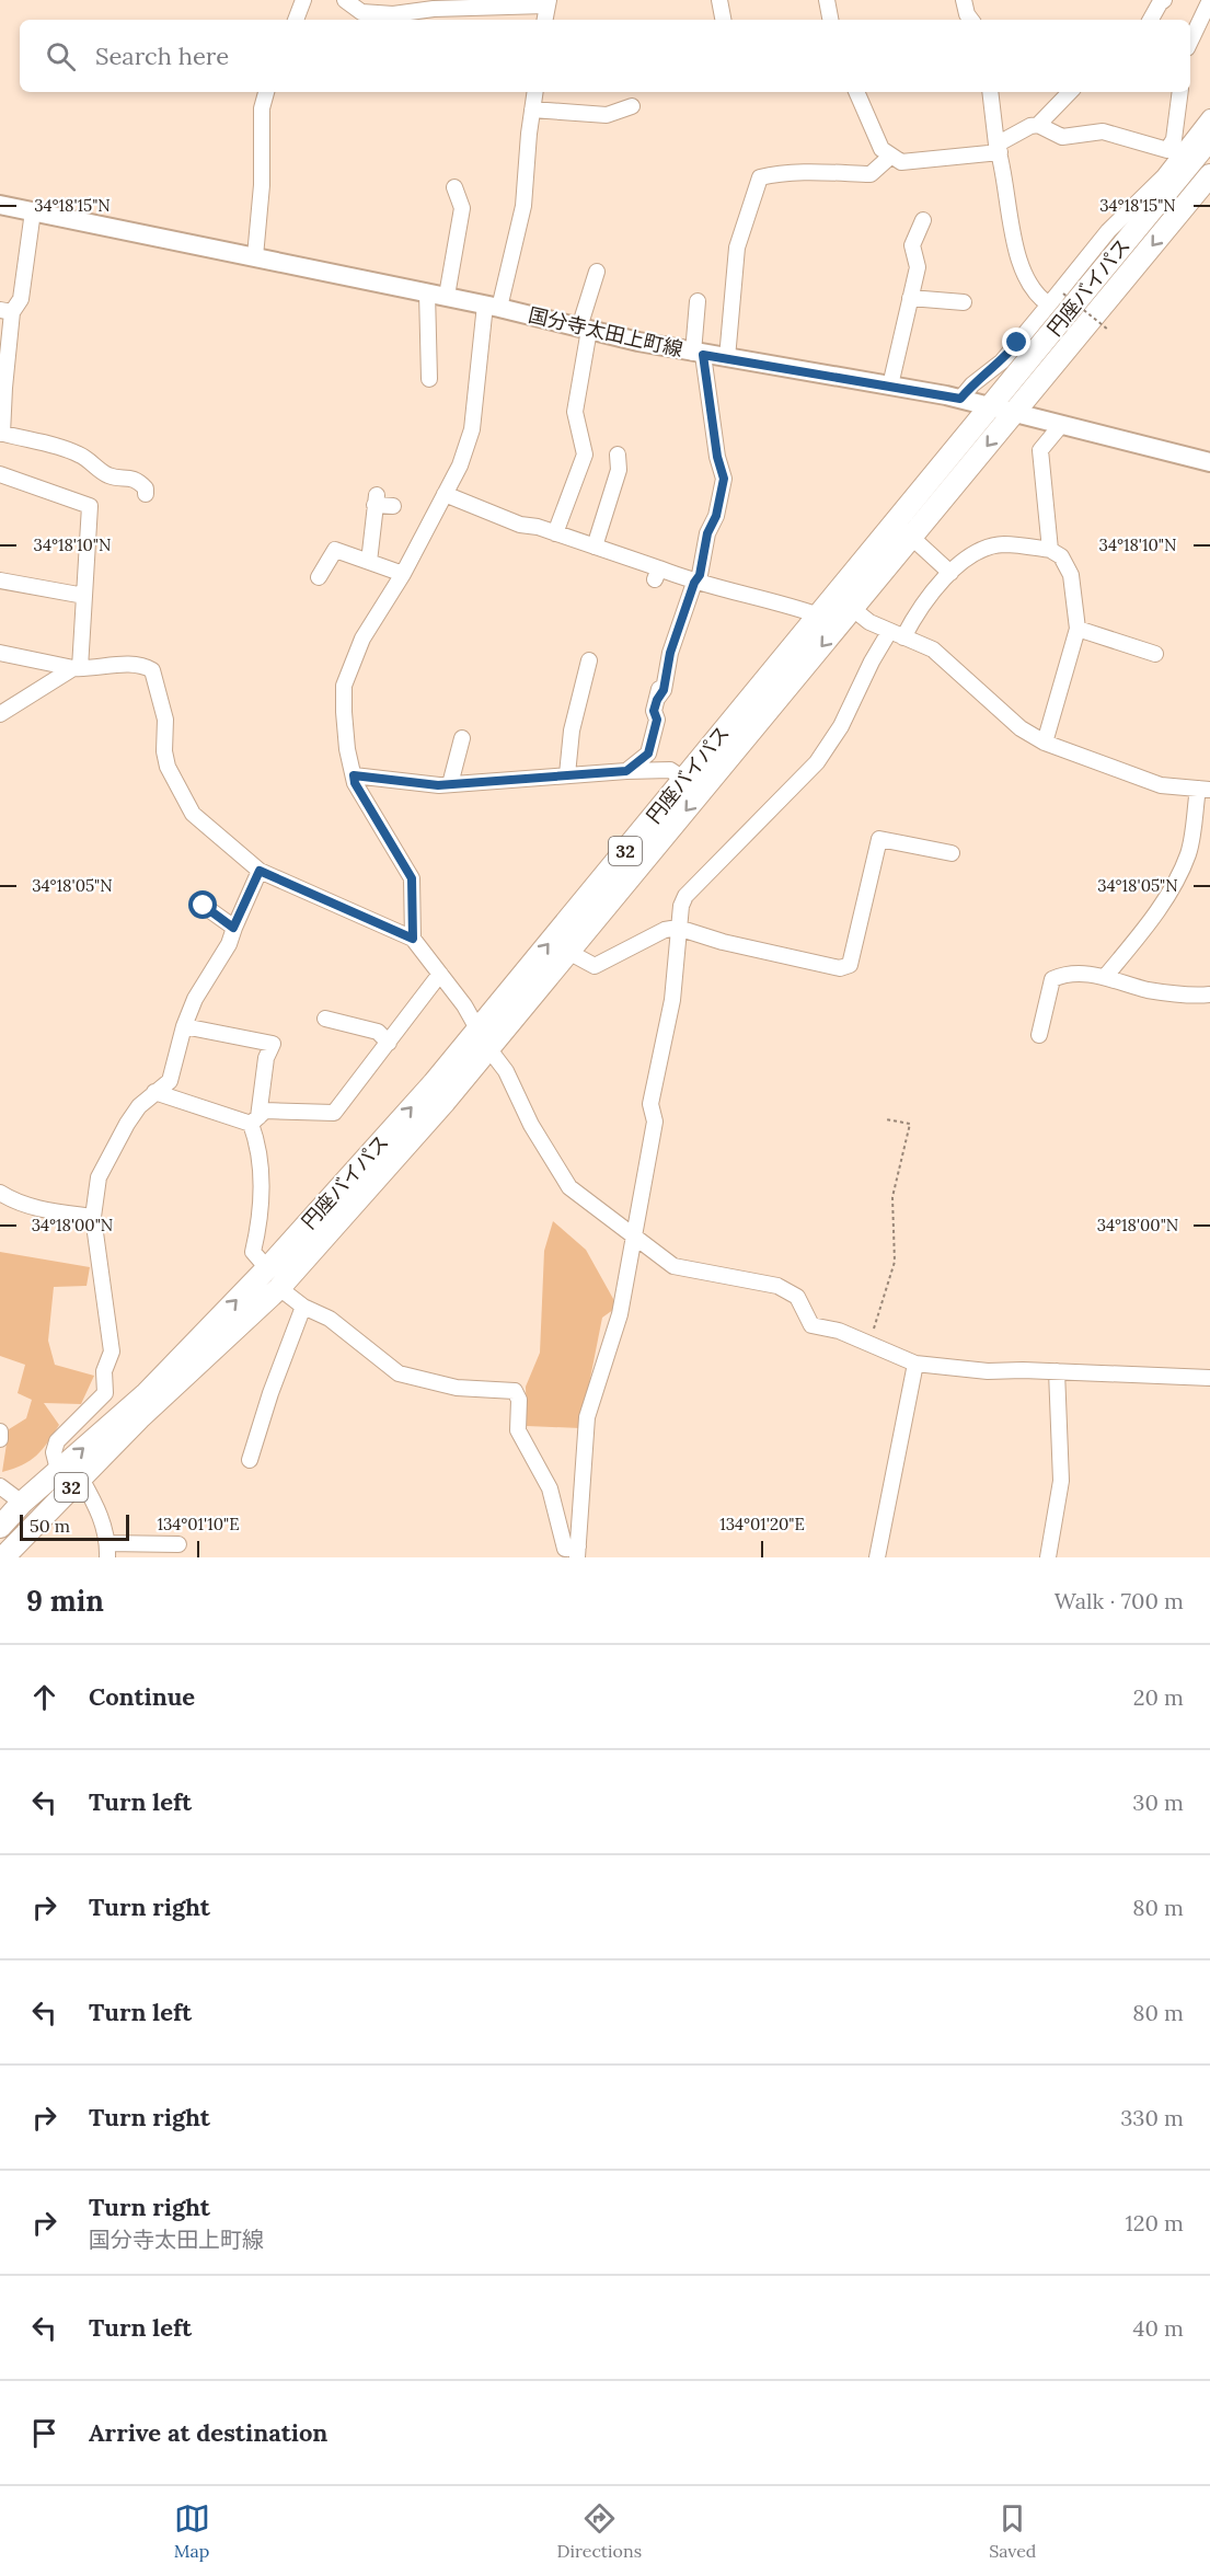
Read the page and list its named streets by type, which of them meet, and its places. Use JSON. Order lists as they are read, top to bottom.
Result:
{
  "streets": {
    "highway": ["円座バイパス", "32"],
    "main road": ["国分寺太田上町線"]
  },
  "crossings": [
    ["円座バイパス", "国分寺太田上町線"]
  ],
  "scale_bar": "50 m",
  "page": {
    "search": "Search here",
    "scale": "50 m",
    "heading": ["9 min", "Walk · 700 m"],
    "list": [
      ["Continue", "20 m"],
      ["Turn left", "30 m"],
      ["Turn right", "80 m"],
      ["Turn left", "80 m"],
      ["Turn right", "330 m"],
      ["Turn right", "国分寺太田上町線", "120 m"],
      ["Turn left", "40 m"],
      "Arrive at destination"
    ],
    "nav": ["Map", "Directions", "Saved"]
  },
  "coordinates": [
    "34°18'15\"N",
    "34°18'10\"N",
    "34°18'05\"N",
    "34°18'00\"N",
    "134°01'10\"E",
    "134°01'20\"E"
  ]
}
